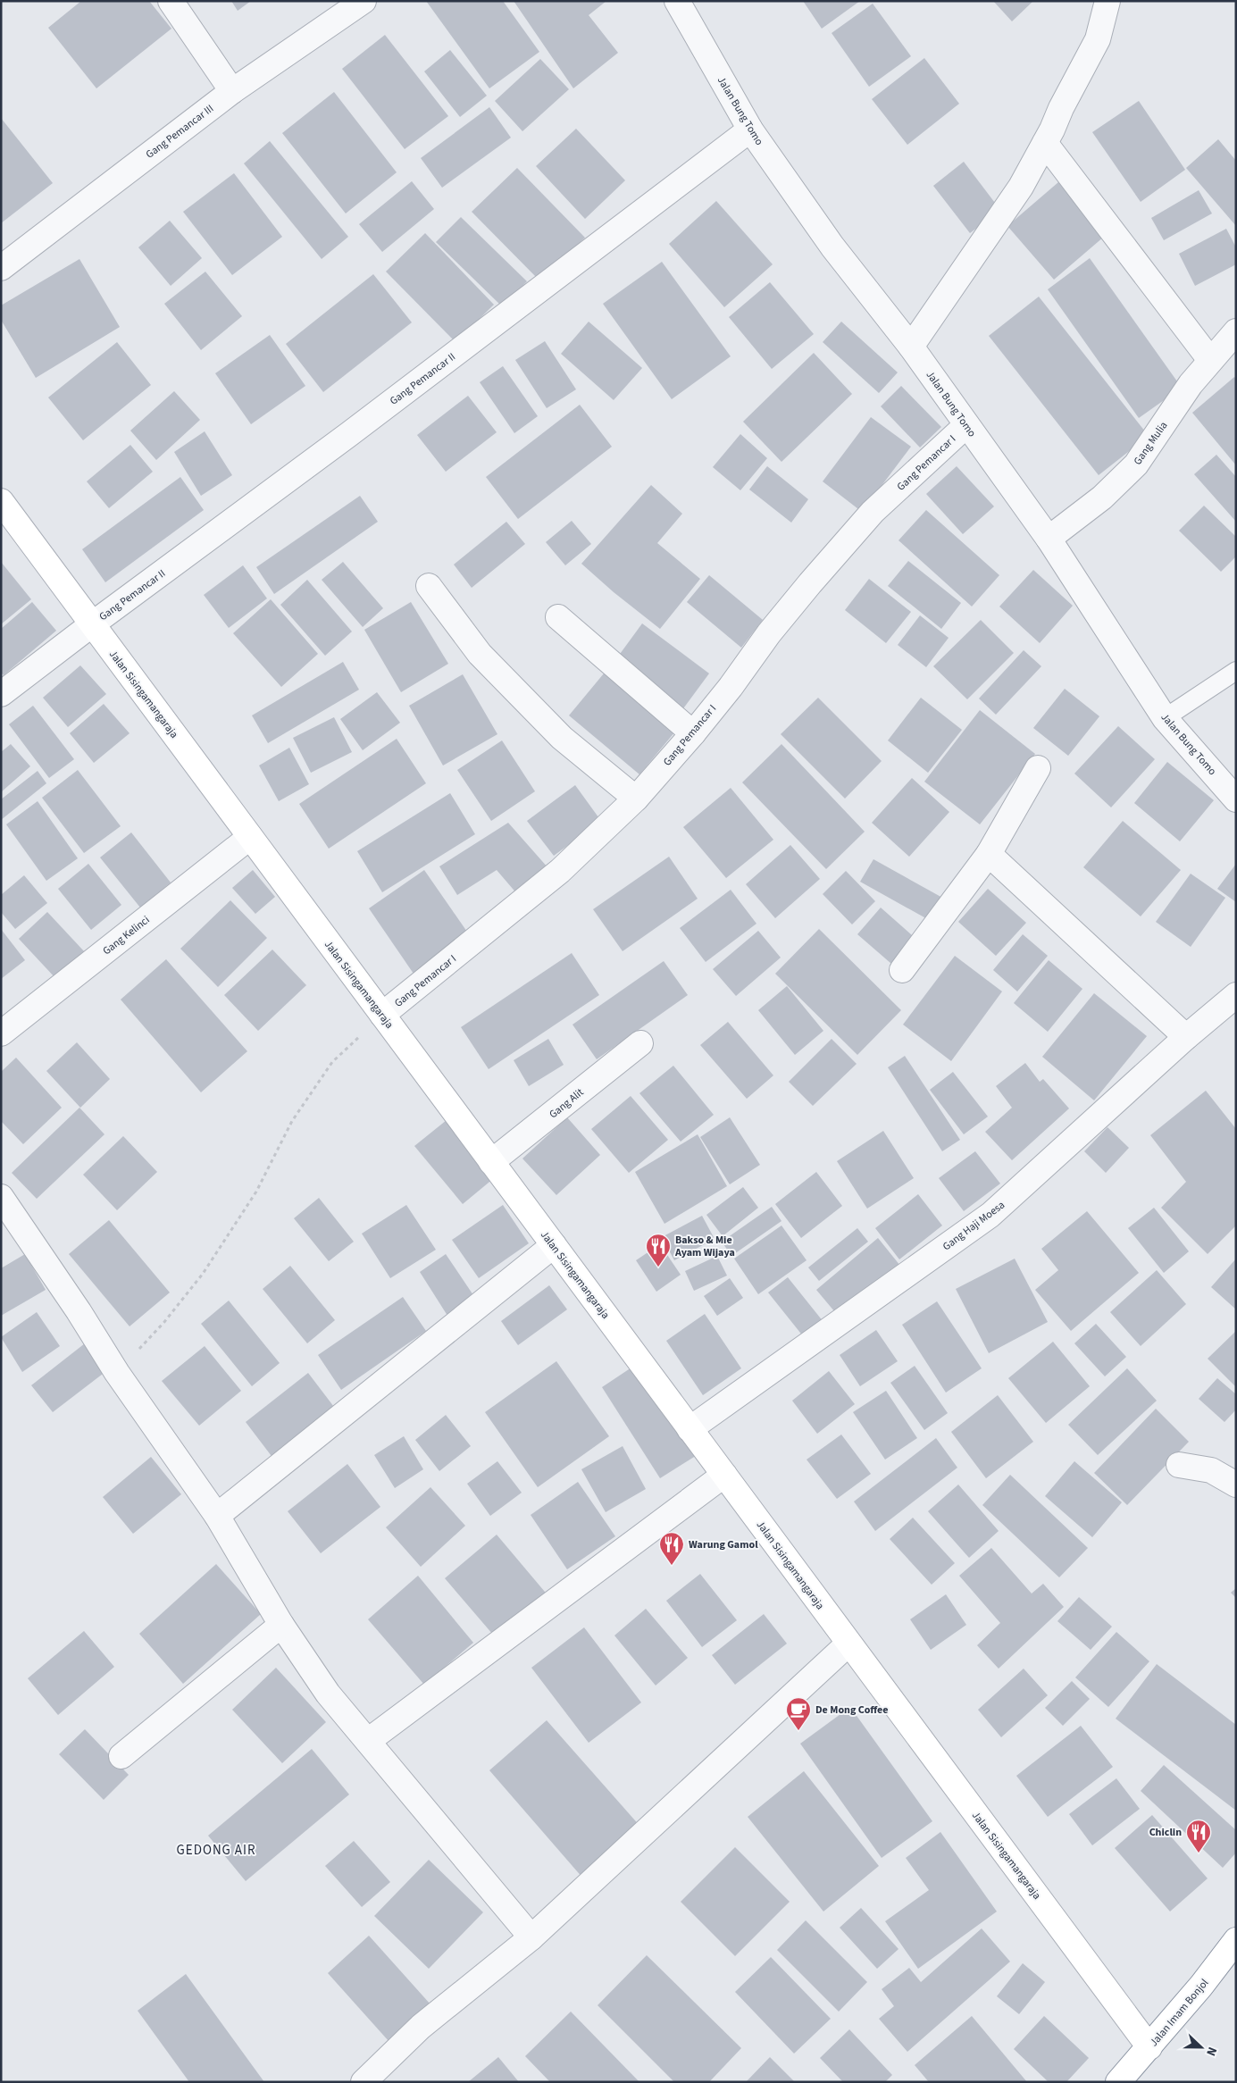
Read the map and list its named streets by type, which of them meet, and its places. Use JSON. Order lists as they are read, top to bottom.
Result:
{
  "streets": {
    "main road": ["Jalan Sisingamangaraja", "Jalan Imam Bonjol"],
    "street": [
      "Jalan Bung Tomo",
      "Gang Pemancar III",
      "Gang Pemancar II",
      "Gang Mulia",
      "Gang Pemancar I",
      "Gang Kelinci",
      "Gang Alit",
      "Gang Haji Moesa"
    ]
  },
  "crossings": [
    ["Jalan Bung Tomo", "Gang Pemancar II"],
    ["Jalan Bung Tomo", "Gang Mulia"],
    ["Jalan Bung Tomo", "Gang Pemancar I"],
    ["Gang Pemancar II", "Jalan Sisingamangaraja"],
    ["Gang Pemancar I", "Jalan Sisingamangaraja"],
    ["Jalan Sisingamangaraja", "Gang Kelinci"],
    ["Jalan Sisingamangaraja", "Gang Alit"],
    ["Jalan Sisingamangaraja", "Gang Haji Moesa"],
    ["Jalan Sisingamangaraja", "Jalan Imam Bonjol"]
  ],
  "districts": ["GEDONG AIR"],
  "places": {
    "restaurant": ["Bakso & Mie Ayam Wijaya", "Warung Gamol", "Chiclin"],
    "cafe": ["De Mong Coffee"]
  },
  "north": "right"
}
